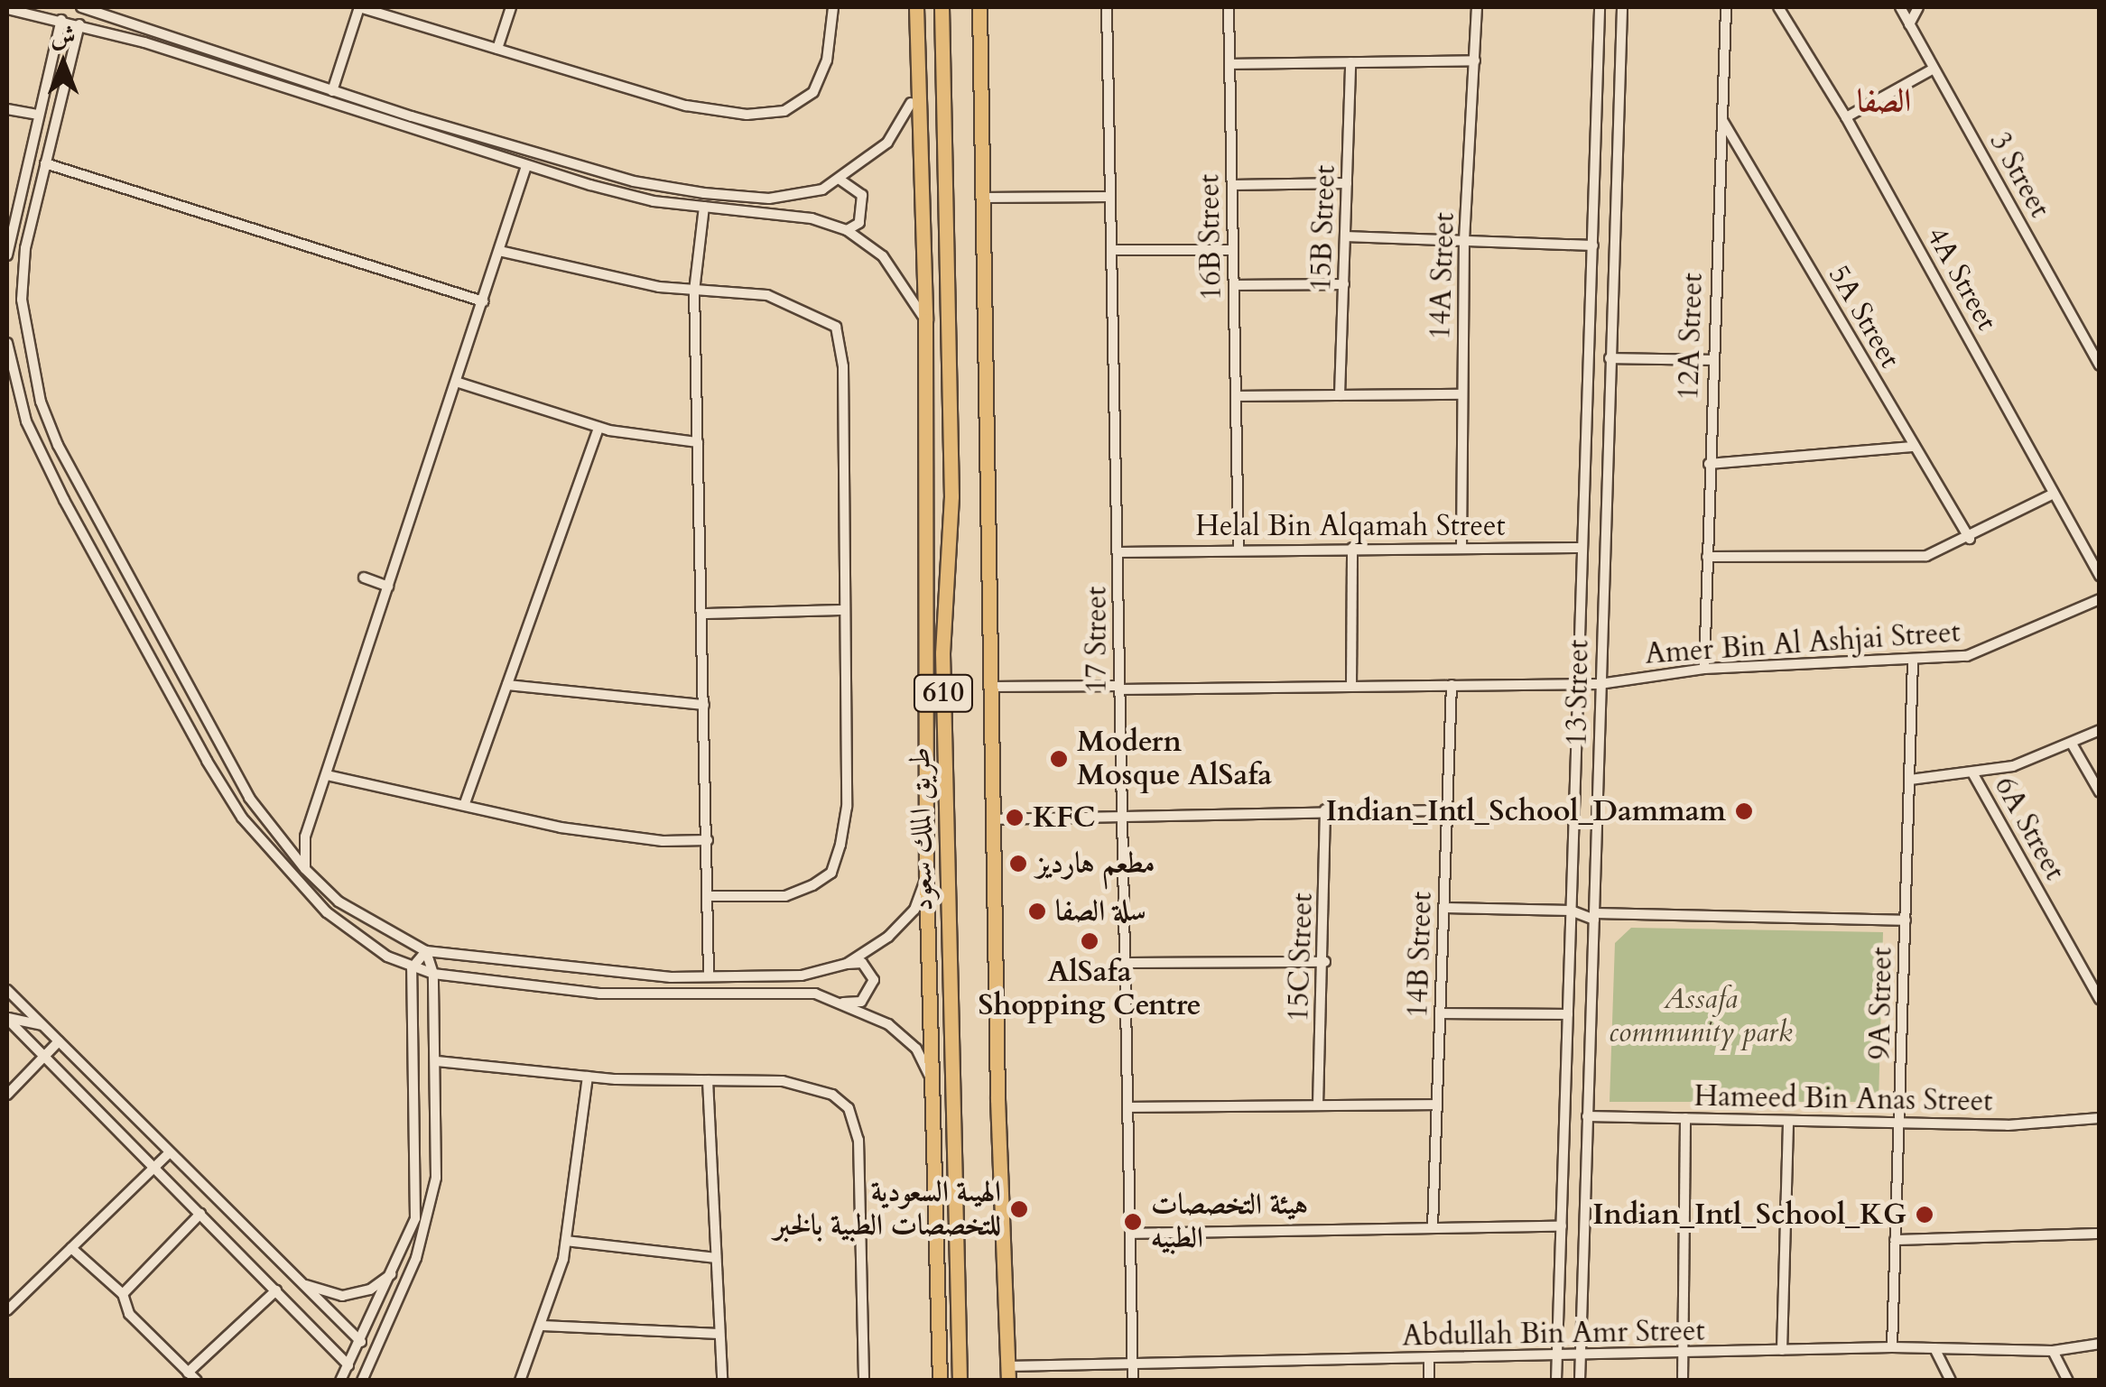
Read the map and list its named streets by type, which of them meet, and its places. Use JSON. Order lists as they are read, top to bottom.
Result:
{
  "streets": {
    "main road": ["610", "طريق الملك سعود"],
    "street": [
      "3 Street",
      "15B Street",
      "16B Street",
      "14A Street",
      "4A Street",
      "5A Street",
      "12A Street",
      "Helal Bin Alqamah Street",
      "17 Street",
      "Amer Bin Al Ashjai Street",
      "13 Street",
      "6A Street",
      "14B Street",
      "15C Street",
      "9A Street",
      "Hameed Bin Anas Street",
      "Abdullah Bin Amr Street"
    ]
  },
  "crossings": [
    ["16B Street", "Helal Bin Alqamah Street"],
    ["14A Street", "Helal Bin Alqamah Street"],
    ["5A Street", "12A Street"],
    ["12A Street", "Amer Bin Al Ashjai Street"],
    ["Helal Bin Alqamah Street", "17 Street"],
    ["Helal Bin Alqamah Street", "13 Street"],
    ["17 Street", "Amer Bin Al Ashjai Street"],
    ["17 Street", "Abdullah Bin Amr Street"],
    ["Amer Bin Al Ashjai Street", "610"],
    ["Amer Bin Al Ashjai Street", "13 Street"],
    ["Amer Bin Al Ashjai Street", "14B Street"],
    ["Amer Bin Al Ashjai Street", "9A Street"],
    ["610", "Abdullah Bin Amr Street"],
    ["13 Street", "Hameed Bin Anas Street"],
    ["13 Street", "Abdullah Bin Amr Street"],
    ["9A Street", "Hameed Bin Anas Street"],
    ["9A Street", "Abdullah Bin Amr Street"]
  ],
  "districts": ["الصفا"],
  "parks": ["Assafa community park"],
  "places": [
    "Modern Mosque AlSafa",
    "Indian_Intl_School_Dammam",
    "KFC",
    "مطعم هارديز",
    "سلة الصفا",
    "AlSafa Shopping Centre",
    "الهيىة السعودية للتخصصات الطبية بالخبر",
    "Indian_Intl_School_KG",
    "هيئة التخصصات الطبيه"
  ],
  "north": "top"
}
